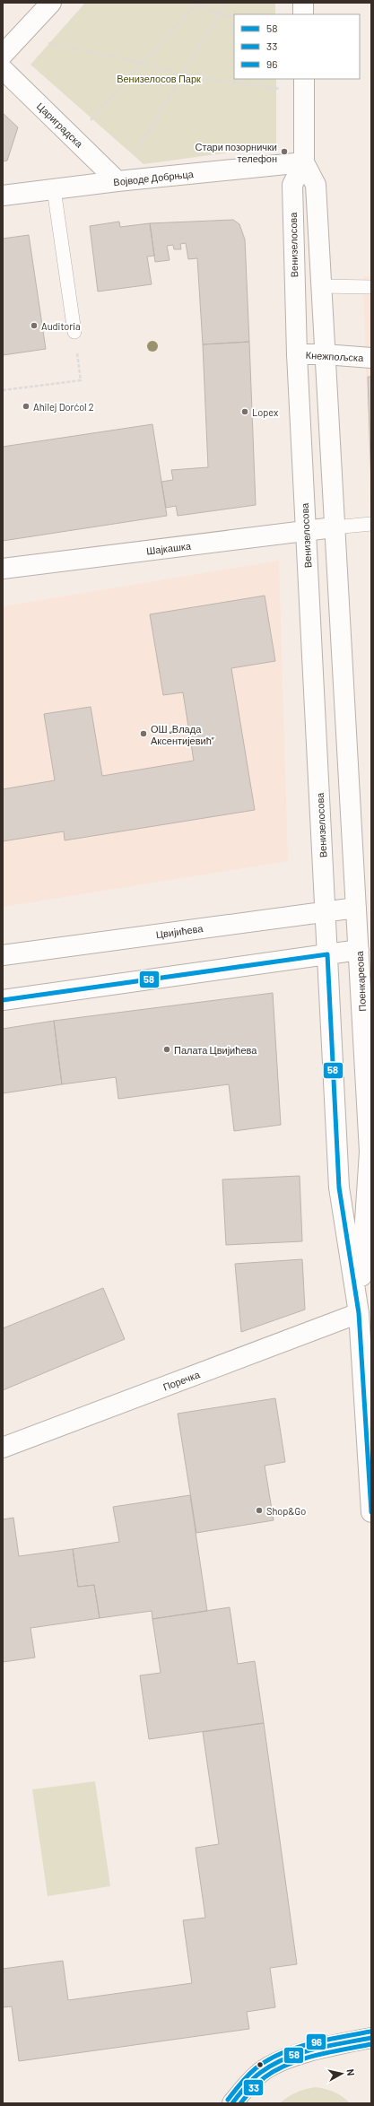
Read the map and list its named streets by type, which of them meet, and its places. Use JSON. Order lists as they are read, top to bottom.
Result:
{
  "streets": {
    "street": [
      "Цариградска",
      "Војводе Добрњца",
      "Венизелосова",
      "Кнежпољска",
      "Шајкашка",
      "Цвијићева",
      "Поенкареова",
      "Поречка"
    ]
  },
  "crossings": [
    ["Цариградска", "Војводе Добрњца"],
    ["Војводе Добрњца", "Венизелосова"],
    ["Венизелосова", "Кнежпољска"],
    ["Венизелосова", "Шајкашка"],
    ["Венизелосова", "Цвијићева"],
    ["Венизелосова", "Поенкареова"],
    ["Цвијићева", "Поенкареова"],
    ["Поенкареова", "Поречка"]
  ],
  "parks": ["Венизелосов Парк"],
  "places": [
    "Стари позорнички телефон",
    "Auditoria",
    "Ahilej Dorćol 2",
    "Lopex",
    "ОШ „Влада Аксентијевић”",
    "Палата Цвијићева",
    "Shop&Go"
  ],
  "lines": ["transit line 58", "transit line 96", "transit line 33"],
  "legend": ["58", "33", "96"],
  "north": "right"
}
